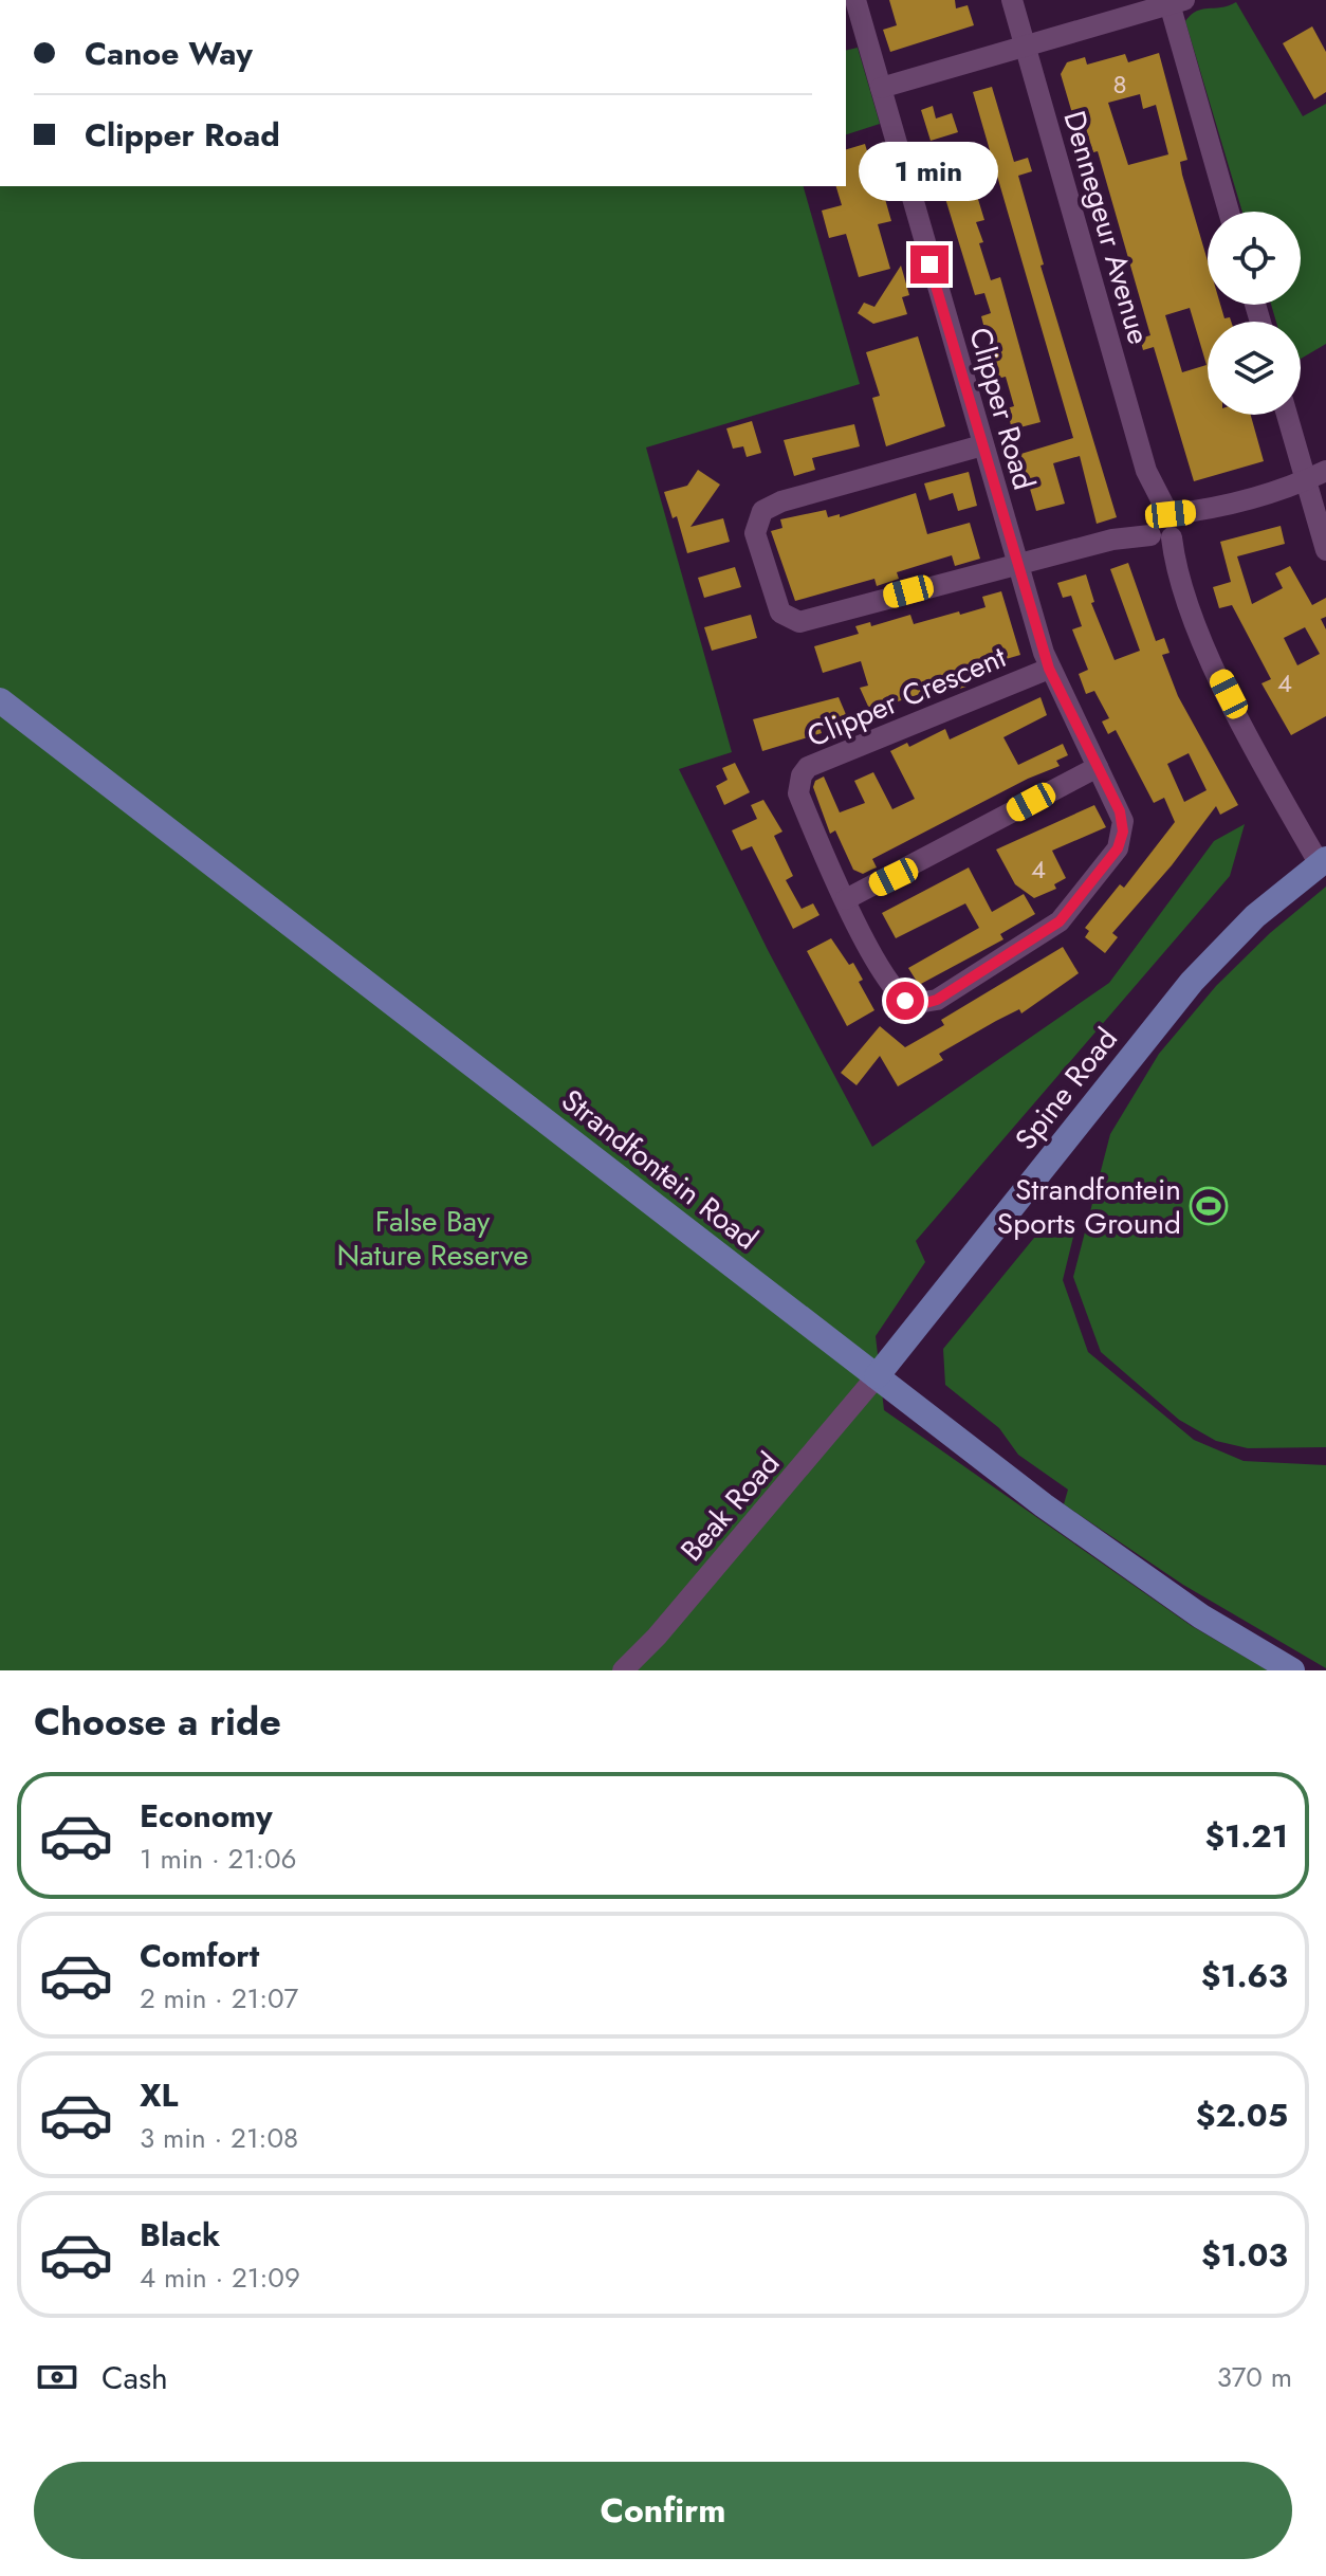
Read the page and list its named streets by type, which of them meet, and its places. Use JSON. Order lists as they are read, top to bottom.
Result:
{
  "streets": {
    "main road": ["Spine Road", "Strandfontein Road"],
    "street": [
      "Dennegeur Avenue",
      "Clipper Road",
      "Clipper Crescent",
      "Beak Road"
    ]
  },
  "crossings": [
    ["Dennegeur Avenue", "Spine Road"],
    ["Clipper Road", "Clipper Crescent"],
    ["Spine Road", "Strandfontein Road"],
    ["Spine Road", "Beak Road"],
    ["Strandfontein Road", "Beak Road"]
  ],
  "parks": ["False Bay Nature Reserve"],
  "places": {
    "sports": ["Strandfontein Sports Ground"]
  },
  "house_numbers": ["8", "4", "4"],
  "page": {
    "banner": ["Canoe Way", "Clipper Road"],
    "bubble": "1 min",
    "heading": "Choose a ride",
    "list": [
      {
        "name": "Economy",
        "note": "1 min · 21:06",
        "value": "$1.21"
      },
      {
        "name": "Comfort",
        "note": "2 min · 21:07",
        "value": "$1.63"
      },
      {
        "name": "XL",
        "note": "3 min · 21:08",
        "value": "$2.05"
      },
      {
        "name": "Black",
        "note": "4 min · 21:09",
        "value": "$1.03"
      }
    ],
    "pay": ["Cash", "370 m"],
    "buttons": "Confirm"
  }
}
